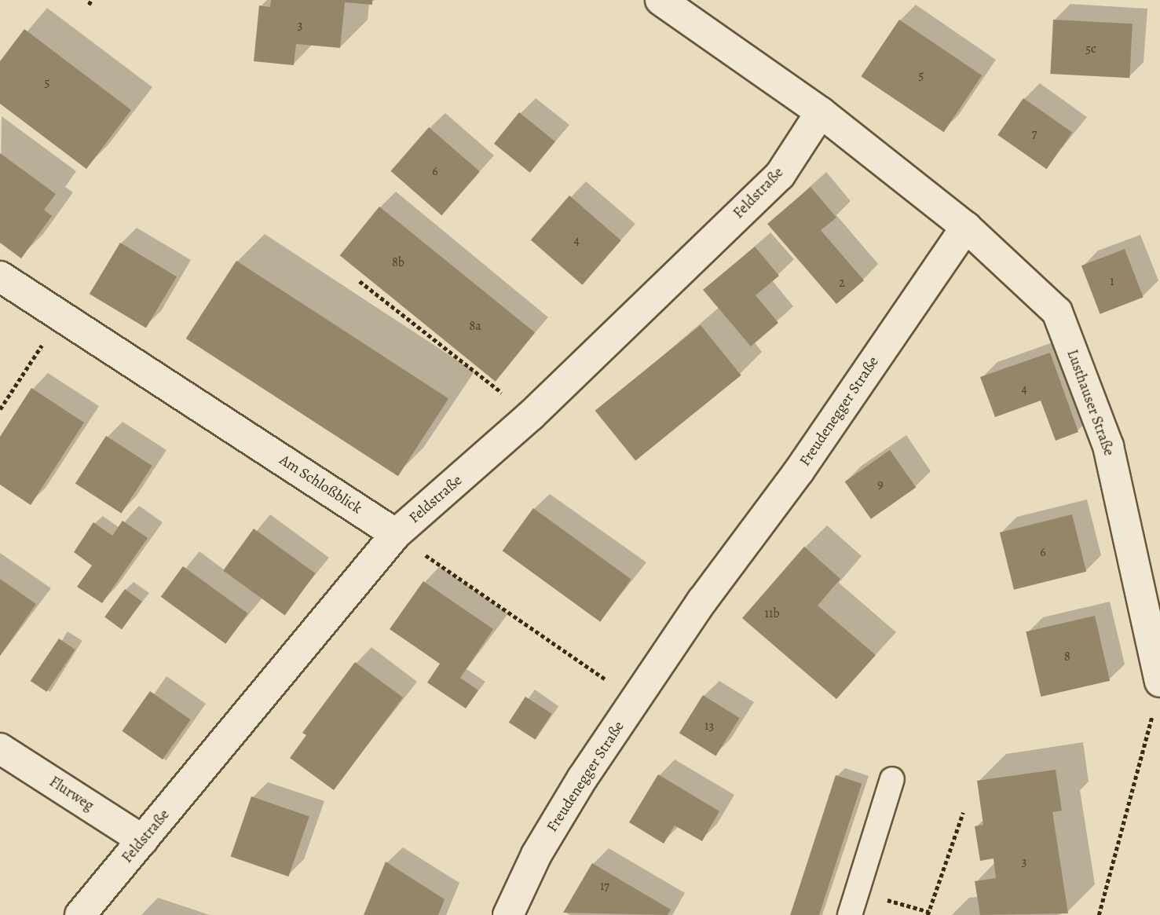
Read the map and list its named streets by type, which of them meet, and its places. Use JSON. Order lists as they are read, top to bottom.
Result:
{
  "streets": {
    "street": [
      "Feldstraße",
      "Lusthauser Straße",
      "Freudenegger Straße",
      "Am Schloßblick",
      "Flurweg"
    ]
  },
  "crossings": [
    ["Feldstraße", "Am Schloßblick"],
    ["Feldstraße", "Flurweg"],
    ["Lusthauser Straße", "Freudenegger Straße"]
  ],
  "house_numbers": [
    "3",
    "5c",
    "5",
    "5",
    "7",
    "6",
    "4",
    "8b",
    "1",
    "2",
    "8a",
    "4",
    "9",
    "6",
    "11b",
    "8",
    "13",
    "3",
    "17"
  ]
}
